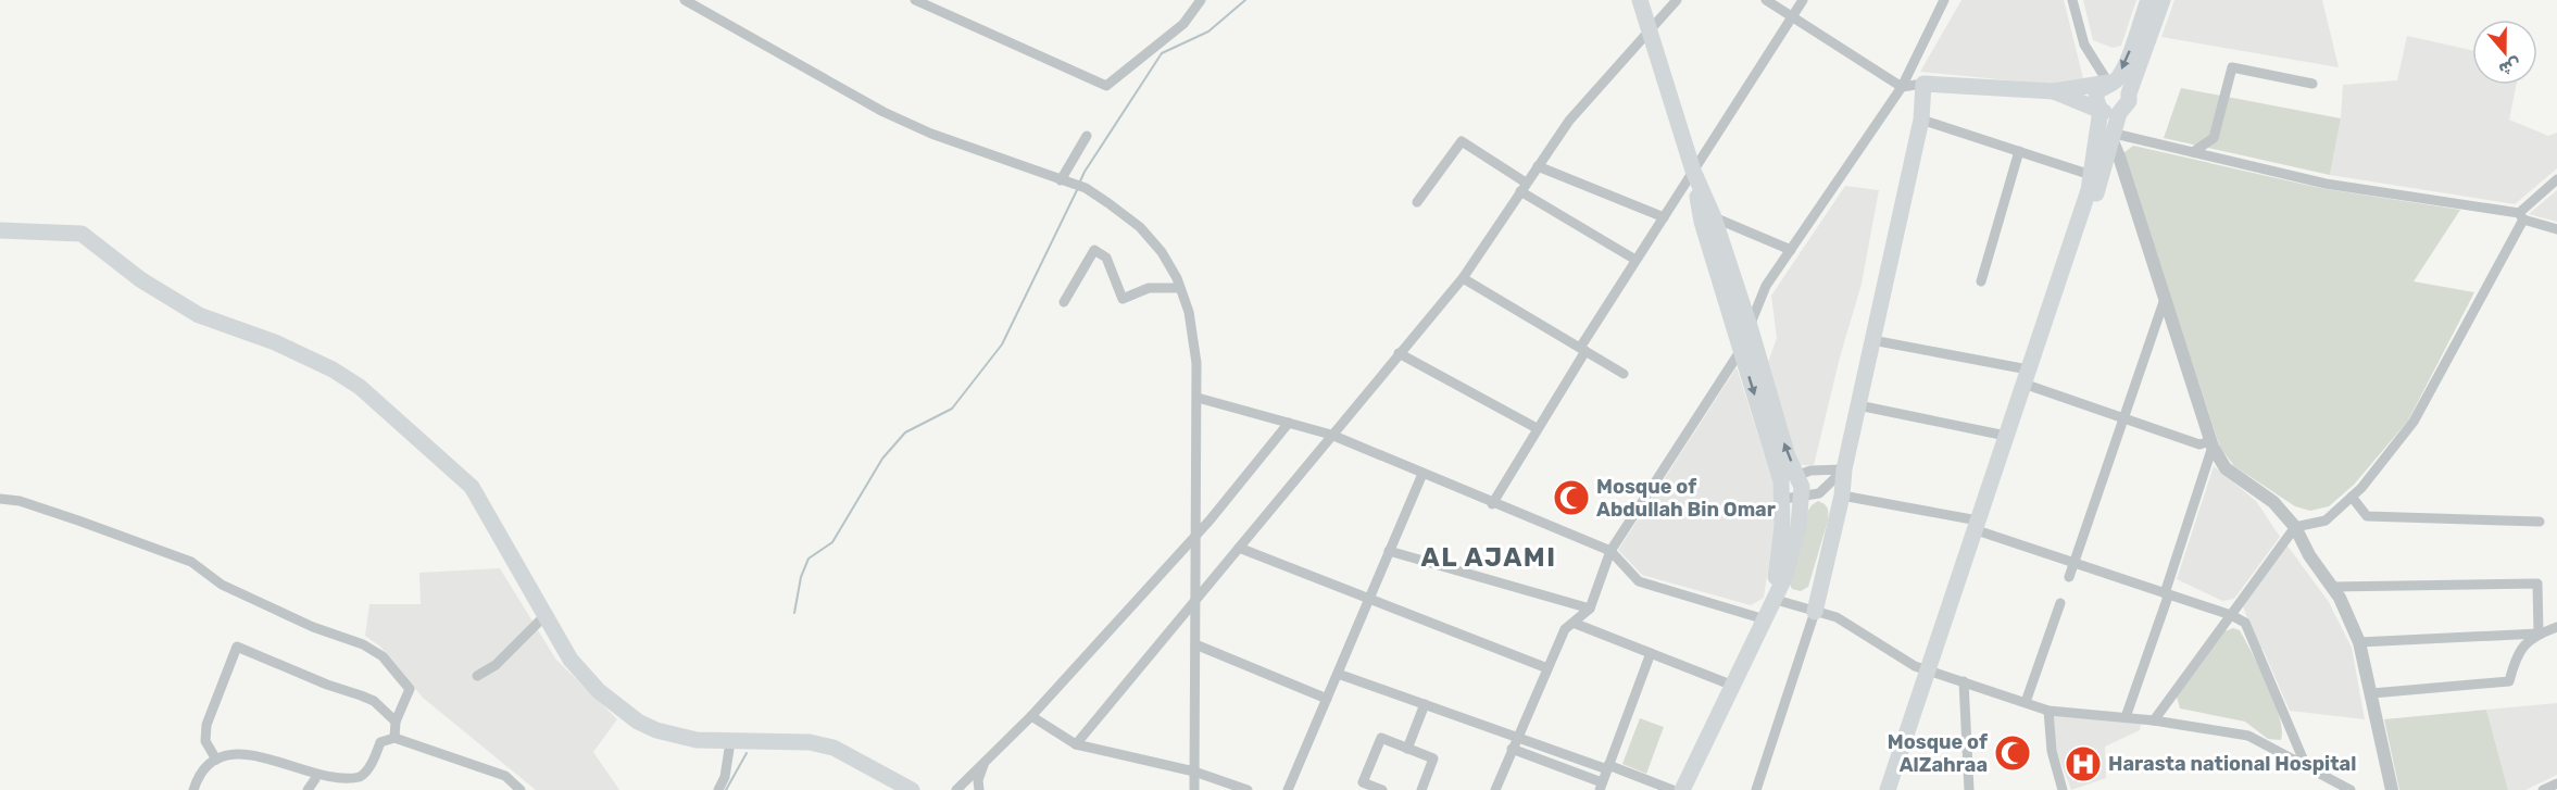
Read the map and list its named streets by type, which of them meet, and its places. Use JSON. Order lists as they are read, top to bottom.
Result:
{
  "districts": ["AL AJAMI"],
  "places": {
    "mosque": ["Mosque of Abdullah Bin Omar", "Mosque of AlZahraa"],
    "hospital": ["Harasta national Hospital"]
  },
  "north": "bottom"
}
